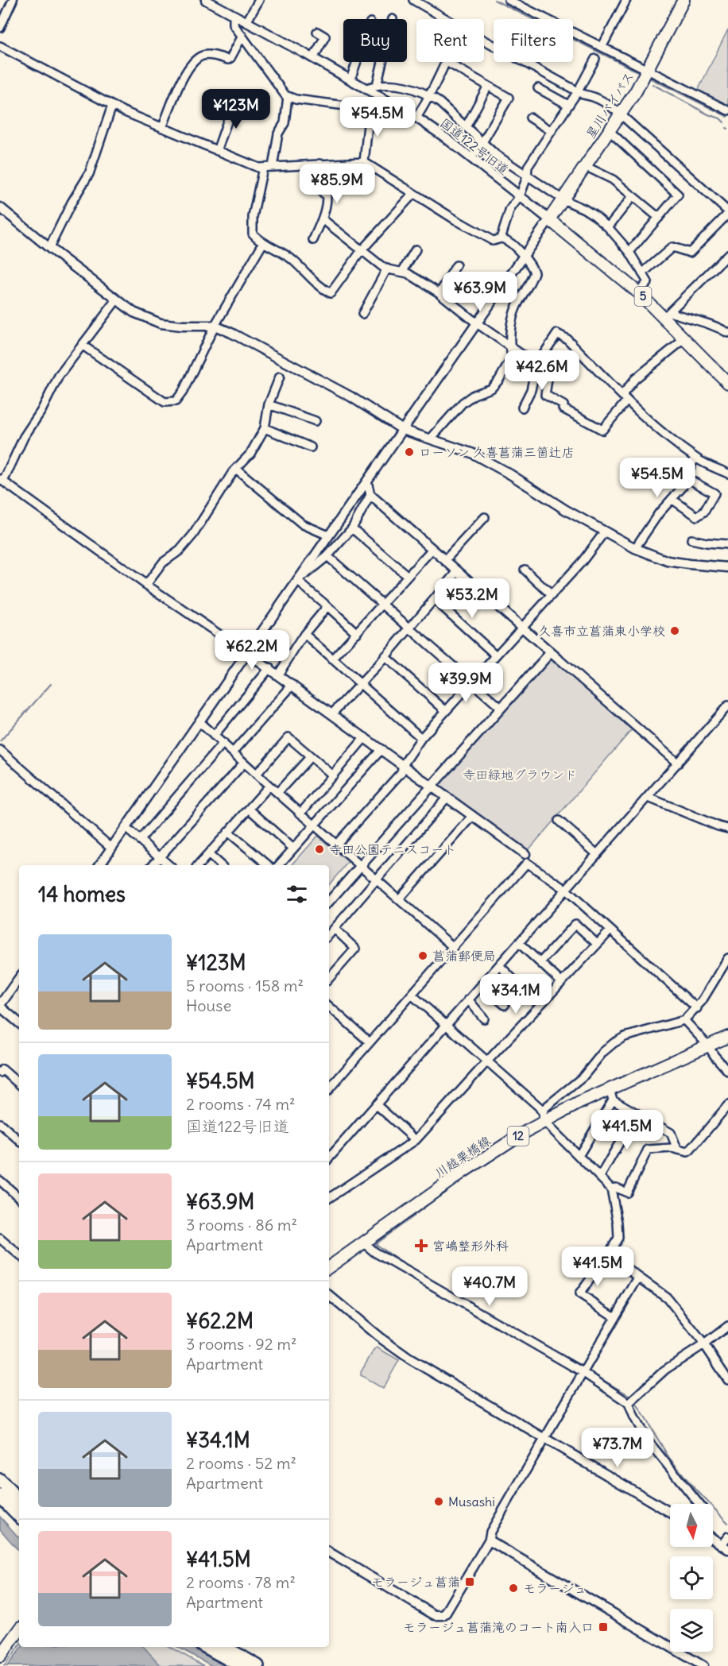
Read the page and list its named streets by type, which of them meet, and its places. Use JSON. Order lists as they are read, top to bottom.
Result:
{
  "streets": {
    "main road": [
      "星川バイパス",
      "5",
      "12",
      "川越栗橋線"
    ],
    "street": ["国道122号旧道"]
  },
  "crossings": [
    ["星川バイパス", "国道122号旧道"],
    ["星川バイパス", "5"],
    ["国道122号旧道", "5"]
  ],
  "parks": ["寺田緑地グラウンド"],
  "places": {
    "other": [
      "ローソン 久喜菖蒲三箇辻店",
      "久喜市立菖蒲東小学校",
      "寺田公園テニスコート",
      "菖蒲郵便局",
      "Musashi",
      "モラージュ"
    ],
    "health": ["宮嶋整形外科"],
    "transit": ["モラージュ菖蒲", "モラージュ菖蒲滝のコート南入口"]
  },
  "north": "bottom",
  "page": {
    "chip": ["Buy", "Rent", "Filters"],
    "price": [
      "¥123M",
      "¥54.5M",
      "¥85.9M",
      "¥63.9M",
      "¥42.6M",
      "¥54.5M",
      "¥53.2M",
      "¥62.2M",
      "¥39.9M",
      "¥34.1M",
      "¥41.5M",
      "¥41.5M",
      "¥40.7M",
      "¥73.7M"
    ],
    "heading": "14 homes",
    "list": [
      {
        "name": "¥123M",
        "note": "5 rooms · 158 m² · House"
      },
      {
        "name": "¥54.5M",
        "note": "2 rooms · 74 m² · 国道122号旧道"
      },
      {
        "name": "¥63.9M",
        "note": "3 rooms · 86 m² · Apartment"
      },
      {
        "name": "¥62.2M",
        "note": "3 rooms · 92 m² · Apartment"
      },
      {
        "name": "¥34.1M",
        "note": "2 rooms · 52 m² · Apartment"
      },
      {
        "name": "¥41.5M",
        "note": "2 rooms · 78 m² · Apartment"
      }
    ]
  }
}
